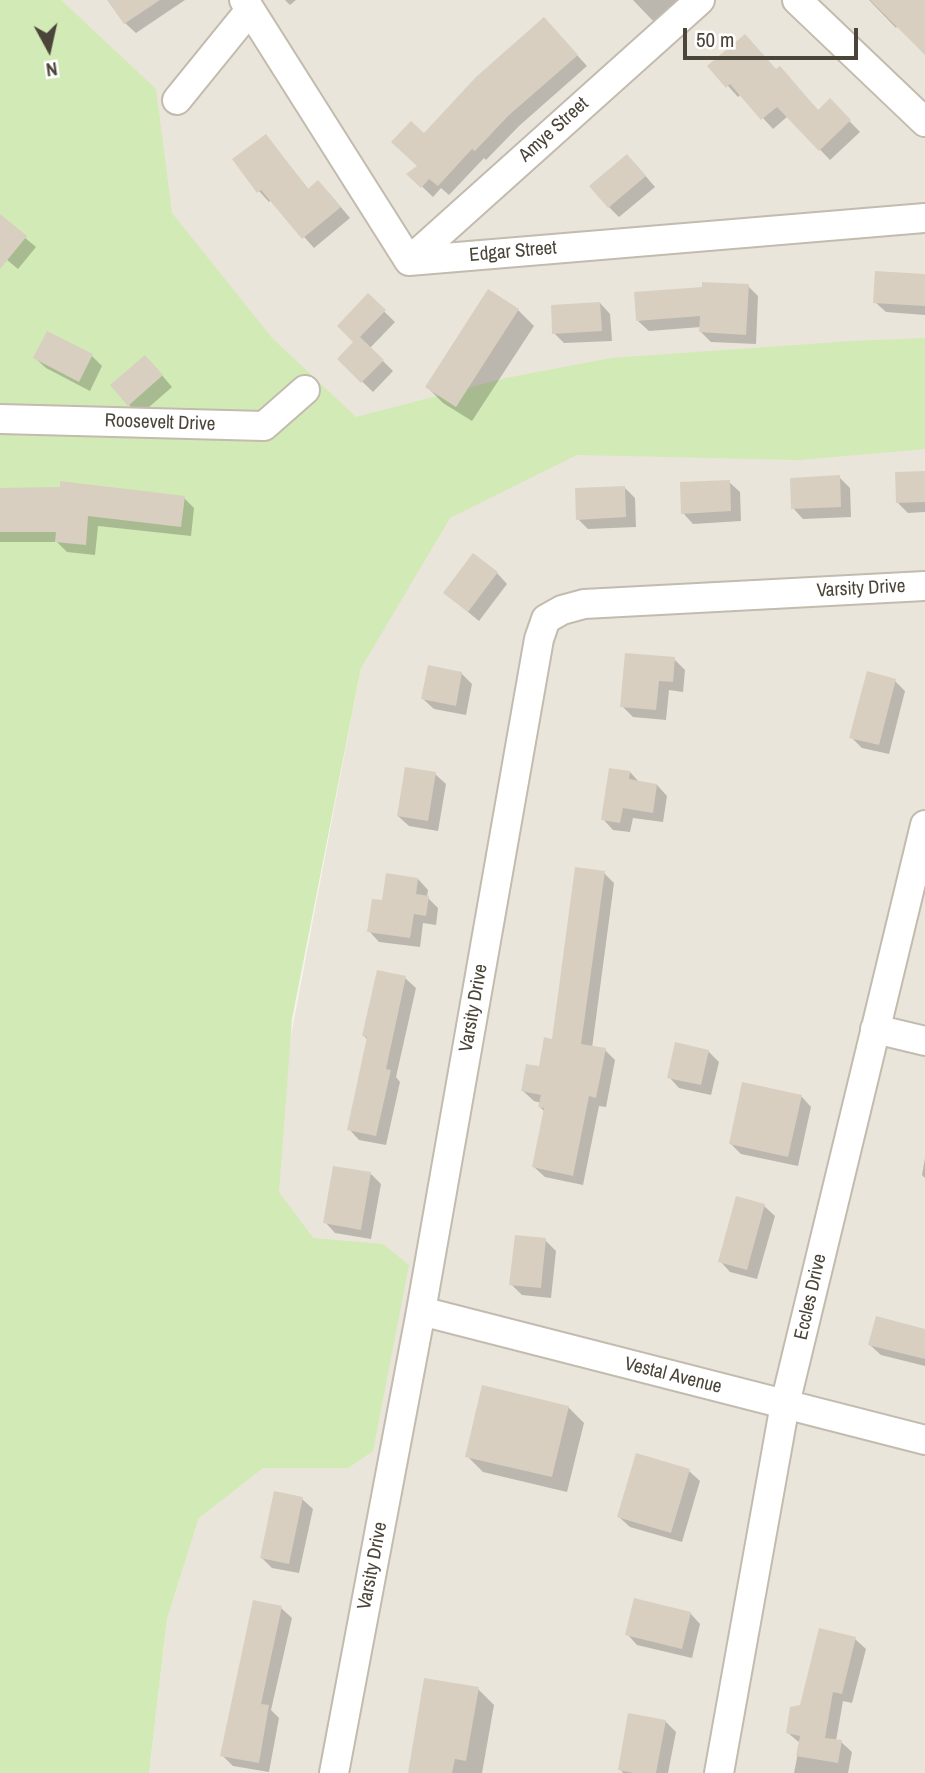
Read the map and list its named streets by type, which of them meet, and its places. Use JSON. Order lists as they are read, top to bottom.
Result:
{
  "streets": {
    "street": [
      "Amye Street",
      "Edgar Street",
      "Roosevelt Drive",
      "Varsity Drive",
      "Eccles Drive",
      "Vestal Avenue"
    ]
  },
  "crossings": [
    ["Amye Street", "Edgar Street"],
    ["Varsity Drive", "Vestal Avenue"],
    ["Eccles Drive", "Vestal Avenue"]
  ],
  "scale_bar": "50 m",
  "north": "bottom"
}
